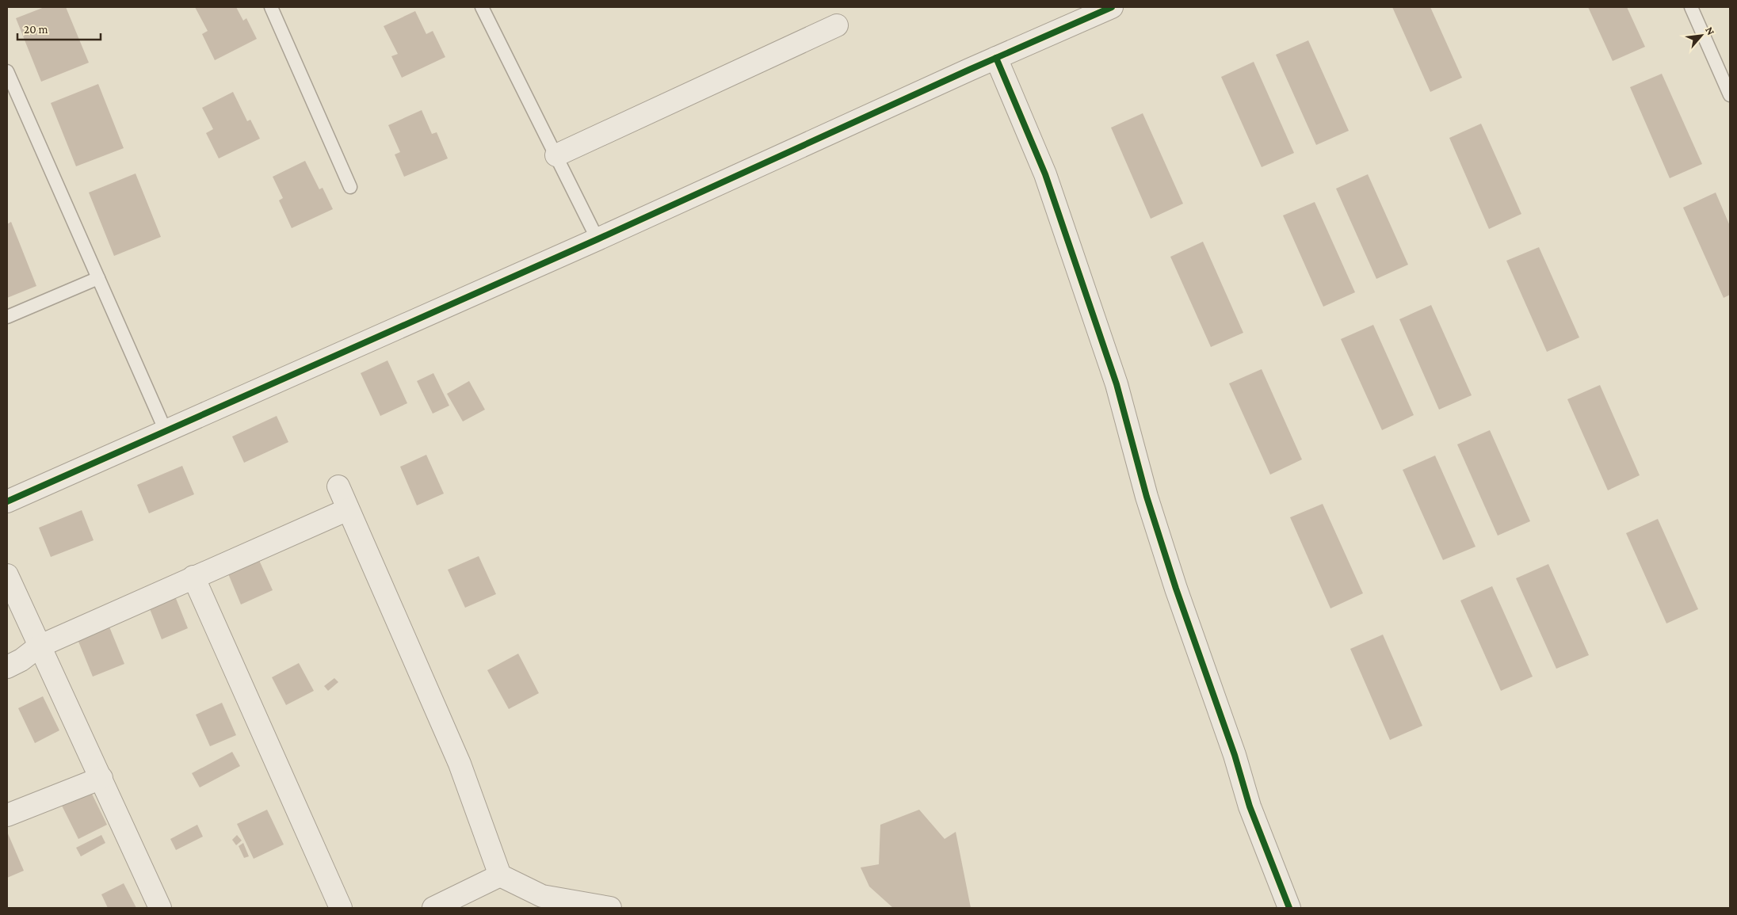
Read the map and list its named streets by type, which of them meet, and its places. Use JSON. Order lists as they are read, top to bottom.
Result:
{
  "scale_bar": "20 m",
  "north": "top right"
}
